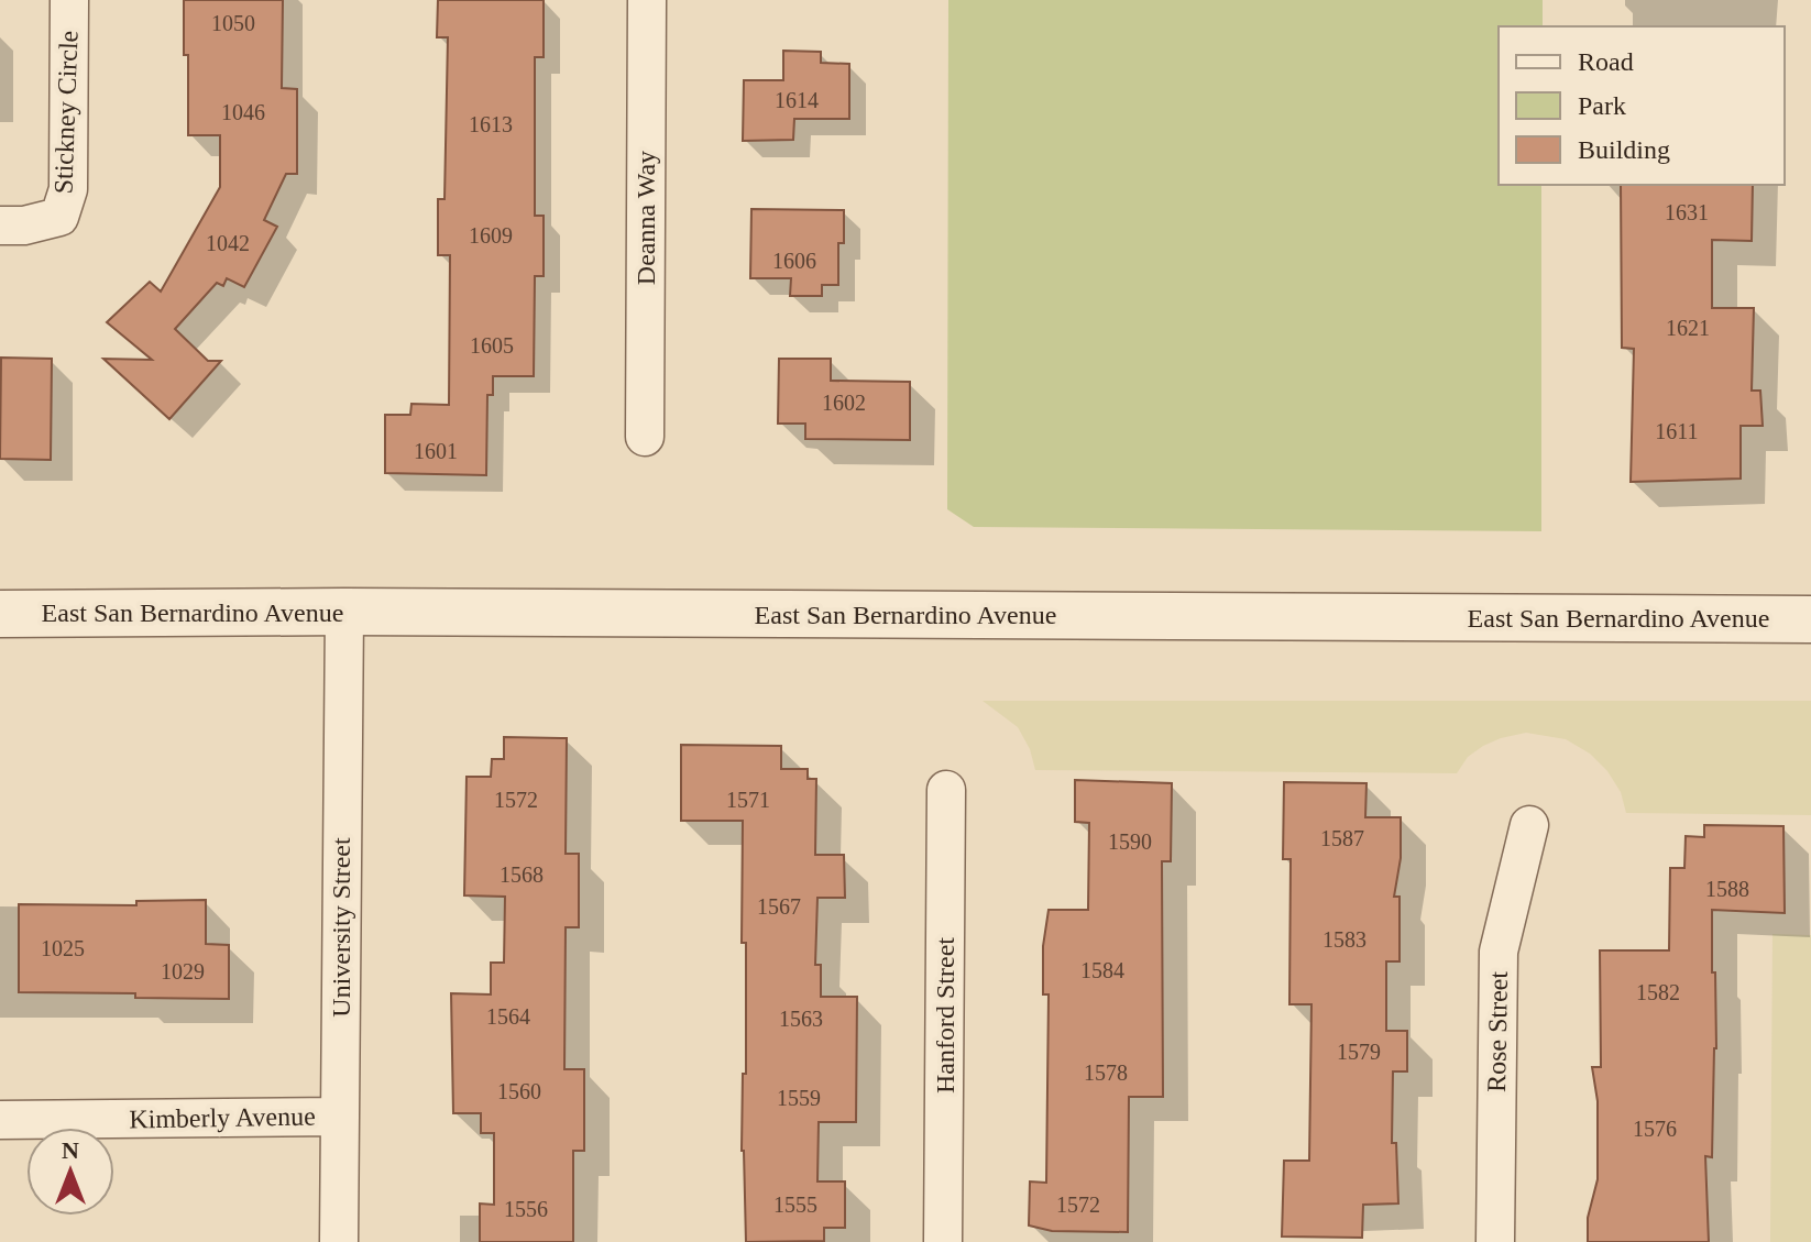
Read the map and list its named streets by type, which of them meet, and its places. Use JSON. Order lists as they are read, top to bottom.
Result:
{
  "streets": {
    "street": [
      "Stickney Circle",
      "Deanna Way",
      "East San Bernardino Avenue",
      "University Street",
      "Hanford Street",
      "Rose Street",
      "Kimberly Avenue"
    ]
  },
  "crossings": [
    ["East San Bernardino Avenue", "University Street"],
    ["University Street", "Kimberly Avenue"]
  ],
  "house_numbers": [
    "1050",
    "1614",
    "1046",
    "1613",
    "1631",
    "1609",
    "1042",
    "1606",
    "1621",
    "1605",
    "1602",
    "1611",
    "1601",
    "1572",
    "1571",
    "1587",
    "1590",
    "1568",
    "1588",
    "1567",
    "1583",
    "1025",
    "1584",
    "1029",
    "1582",
    "1564",
    "1563",
    "1579",
    "1578",
    "1560",
    "1559",
    "1576",
    "1555",
    "1572",
    "1556"
  ],
  "legend": ["Road", "Park", "Building"],
  "north": "top"
}
